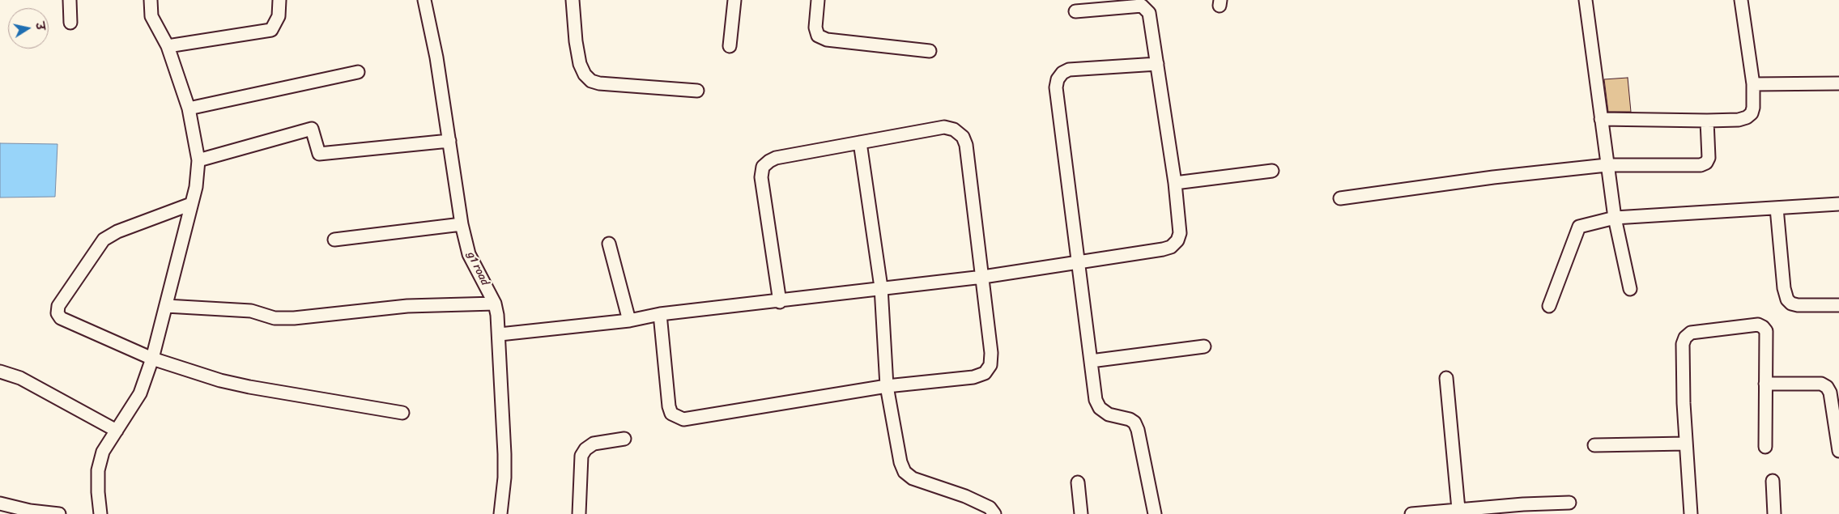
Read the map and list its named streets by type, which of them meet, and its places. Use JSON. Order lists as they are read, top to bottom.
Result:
{
  "streets": {
    "street": ["g1 road"]
  },
  "north": "right"
}
